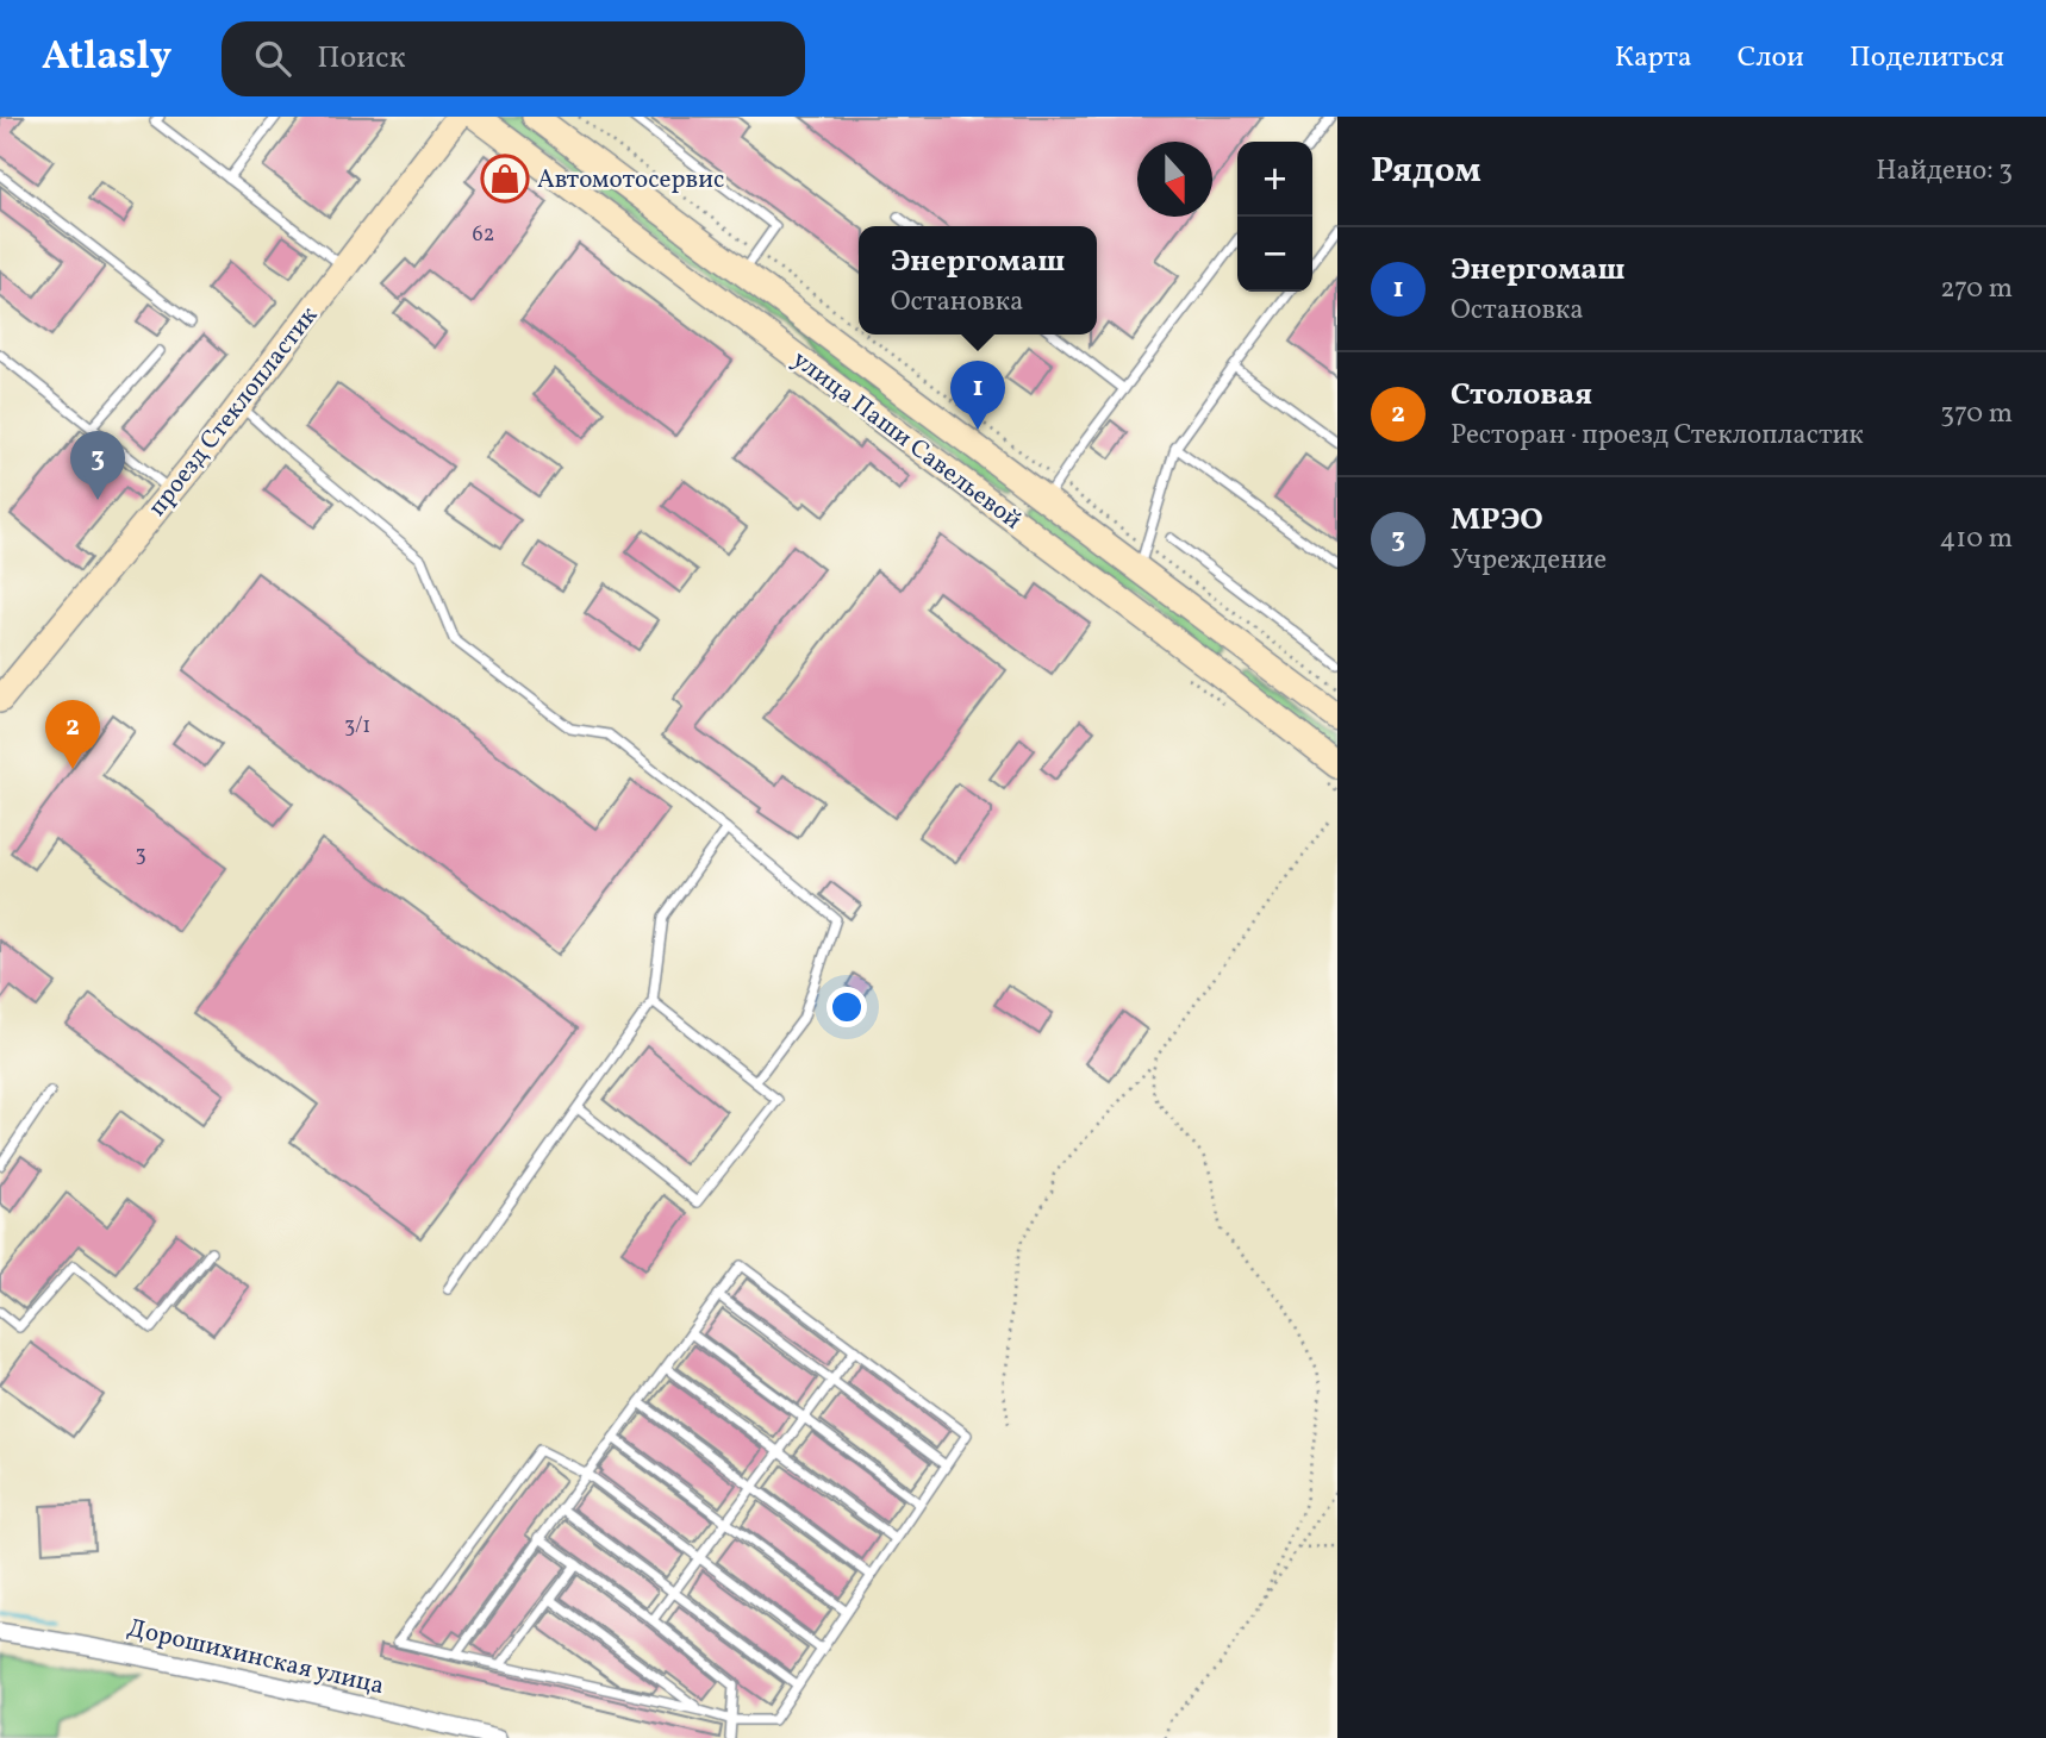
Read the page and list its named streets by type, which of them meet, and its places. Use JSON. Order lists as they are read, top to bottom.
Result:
{
  "streets": {
    "street": ["проезд Стеклопластик", "улица Паши Савельевой", "Дорошихинская улица"]
  },
  "places": {
    "shop": ["Автомотосервис"]
  },
  "house_numbers": ["62", "3/1", "3"],
  "north": "bottom",
  "page": {
    "header": "Atlasly",
    "search": "Поиск",
    "nav": ["Карта", "Слои", "Поделиться"],
    "heading": ["Рядом", "Найдено: 3"],
    "map_buttons": ["+", "−"],
    "list": [
      {
        "mark": "1",
        "name": "Энергомаш",
        "note": "Остановка",
        "value": "270 m"
      },
      {
        "mark": "2",
        "name": "Столовая",
        "note": "Ресторан · проезд Стеклопластик",
        "value": "370 m"
      },
      {
        "mark": "3",
        "name": "МРЭО",
        "note": "Учреждение",
        "value": "410 m"
      }
    ],
    "popup": ["Энергомаш", "Остановка"],
    "pins": ["1", "3", "2"]
  }
}
